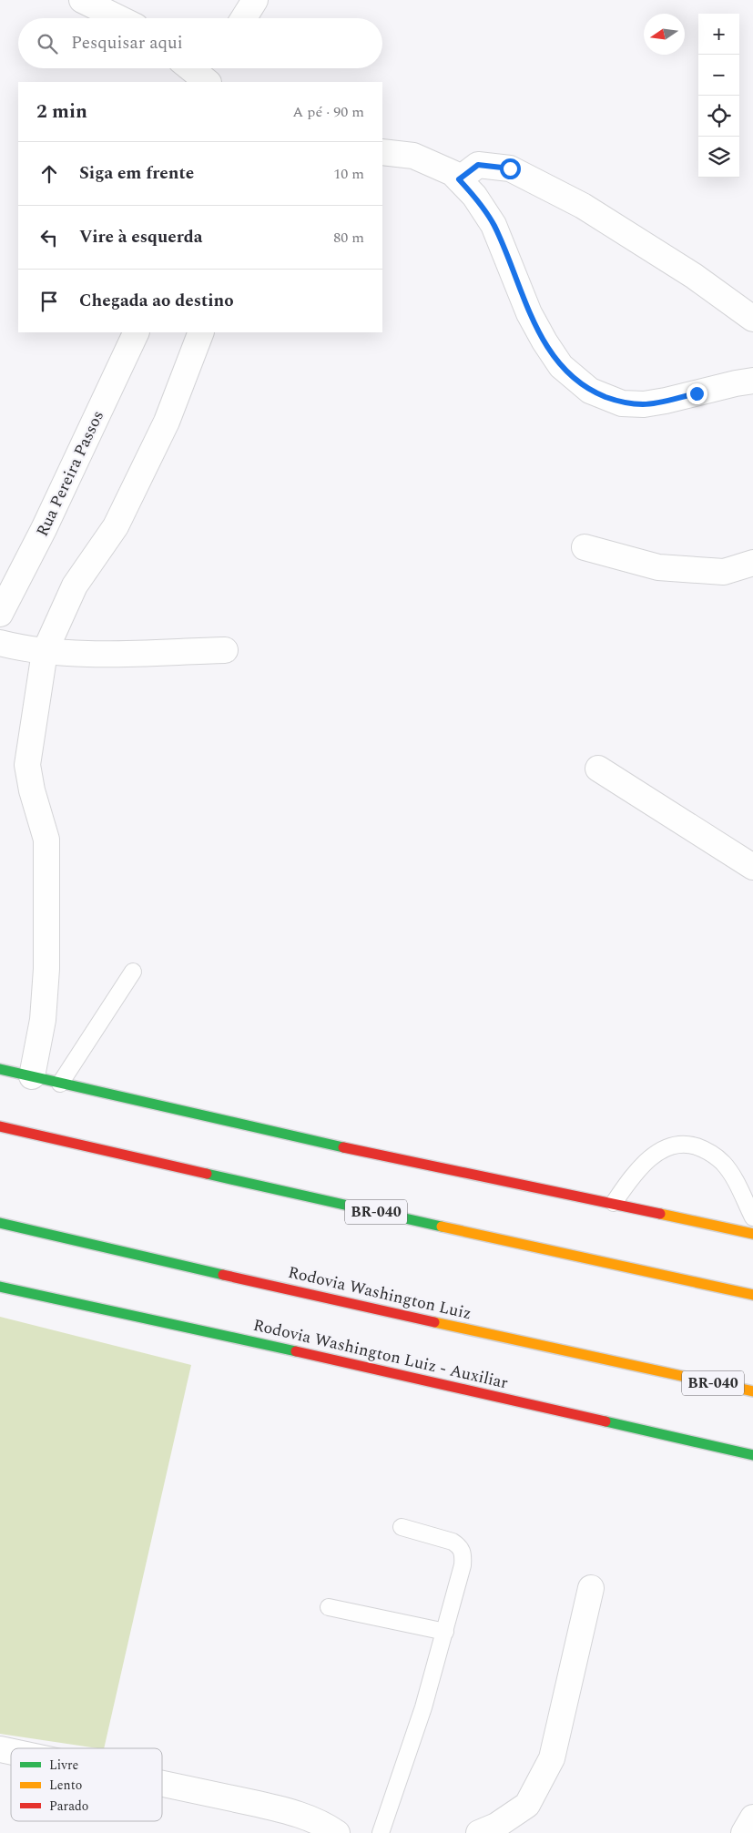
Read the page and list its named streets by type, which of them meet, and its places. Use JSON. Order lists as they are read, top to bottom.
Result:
{
  "streets": {
    "highway": ["BR-040", "Rodovia Washington Luiz", "Rodovia Washington Luiz - Auxiliar"],
    "street": ["Rua Pereira Passos"]
  },
  "legend": ["Livre", "Lento", "Parado"],
  "north": "left",
  "page": {
    "map_buttons": ["+", "−"],
    "search": "Pesquisar aqui",
    "heading": ["2 min", "A pé · 90 m"],
    "list": [
      ["Siga em frente", "10 m"],
      ["Vire à esquerda", "80 m"],
      "Chegada ao destino"
    ]
  }
}
